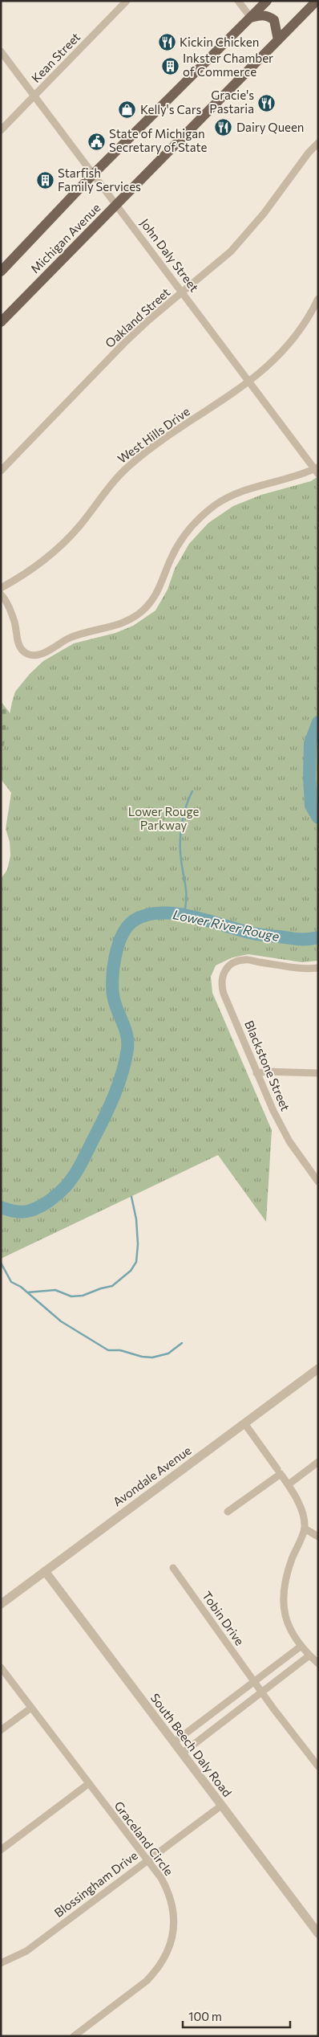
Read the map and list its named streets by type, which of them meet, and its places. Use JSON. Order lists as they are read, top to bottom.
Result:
{
  "streets": {
    "main road": ["Michigan Avenue"],
    "street": [
      "Kean Street",
      "John Daly Street",
      "Oakland Street",
      "West Hills Drive",
      "Blackstone Street",
      "Avondale Avenue",
      "Tobin Drive",
      "South Beech Daly Road",
      "Graceland Circle",
      "Blossingham Drive"
    ]
  },
  "crossings": [
    ["Kean Street", "John Daly Street"],
    ["Michigan Avenue", "John Daly Street"],
    ["John Daly Street", "Oakland Street"],
    ["John Daly Street", "West Hills Drive"],
    ["Avondale Avenue", "South Beech Daly Road"],
    ["South Beech Daly Road", "Blossingham Drive"],
    ["Graceland Circle", "Blossingham Drive"]
  ],
  "water": ["Lower River Rouge"],
  "parks": ["Lower Rouge Parkway"],
  "places": {
    "restaurant": ["Kickin Chicken", "Gracie's Pastaria", "Dairy Queen"],
    "building": ["Inkster Chamber of Commerce", "Starfish Family Services"],
    "shop": ["Kelly's Cars"],
    "public building": ["State of Michigan Secretary of State"]
  },
  "scale_bar": "100 m"
}
